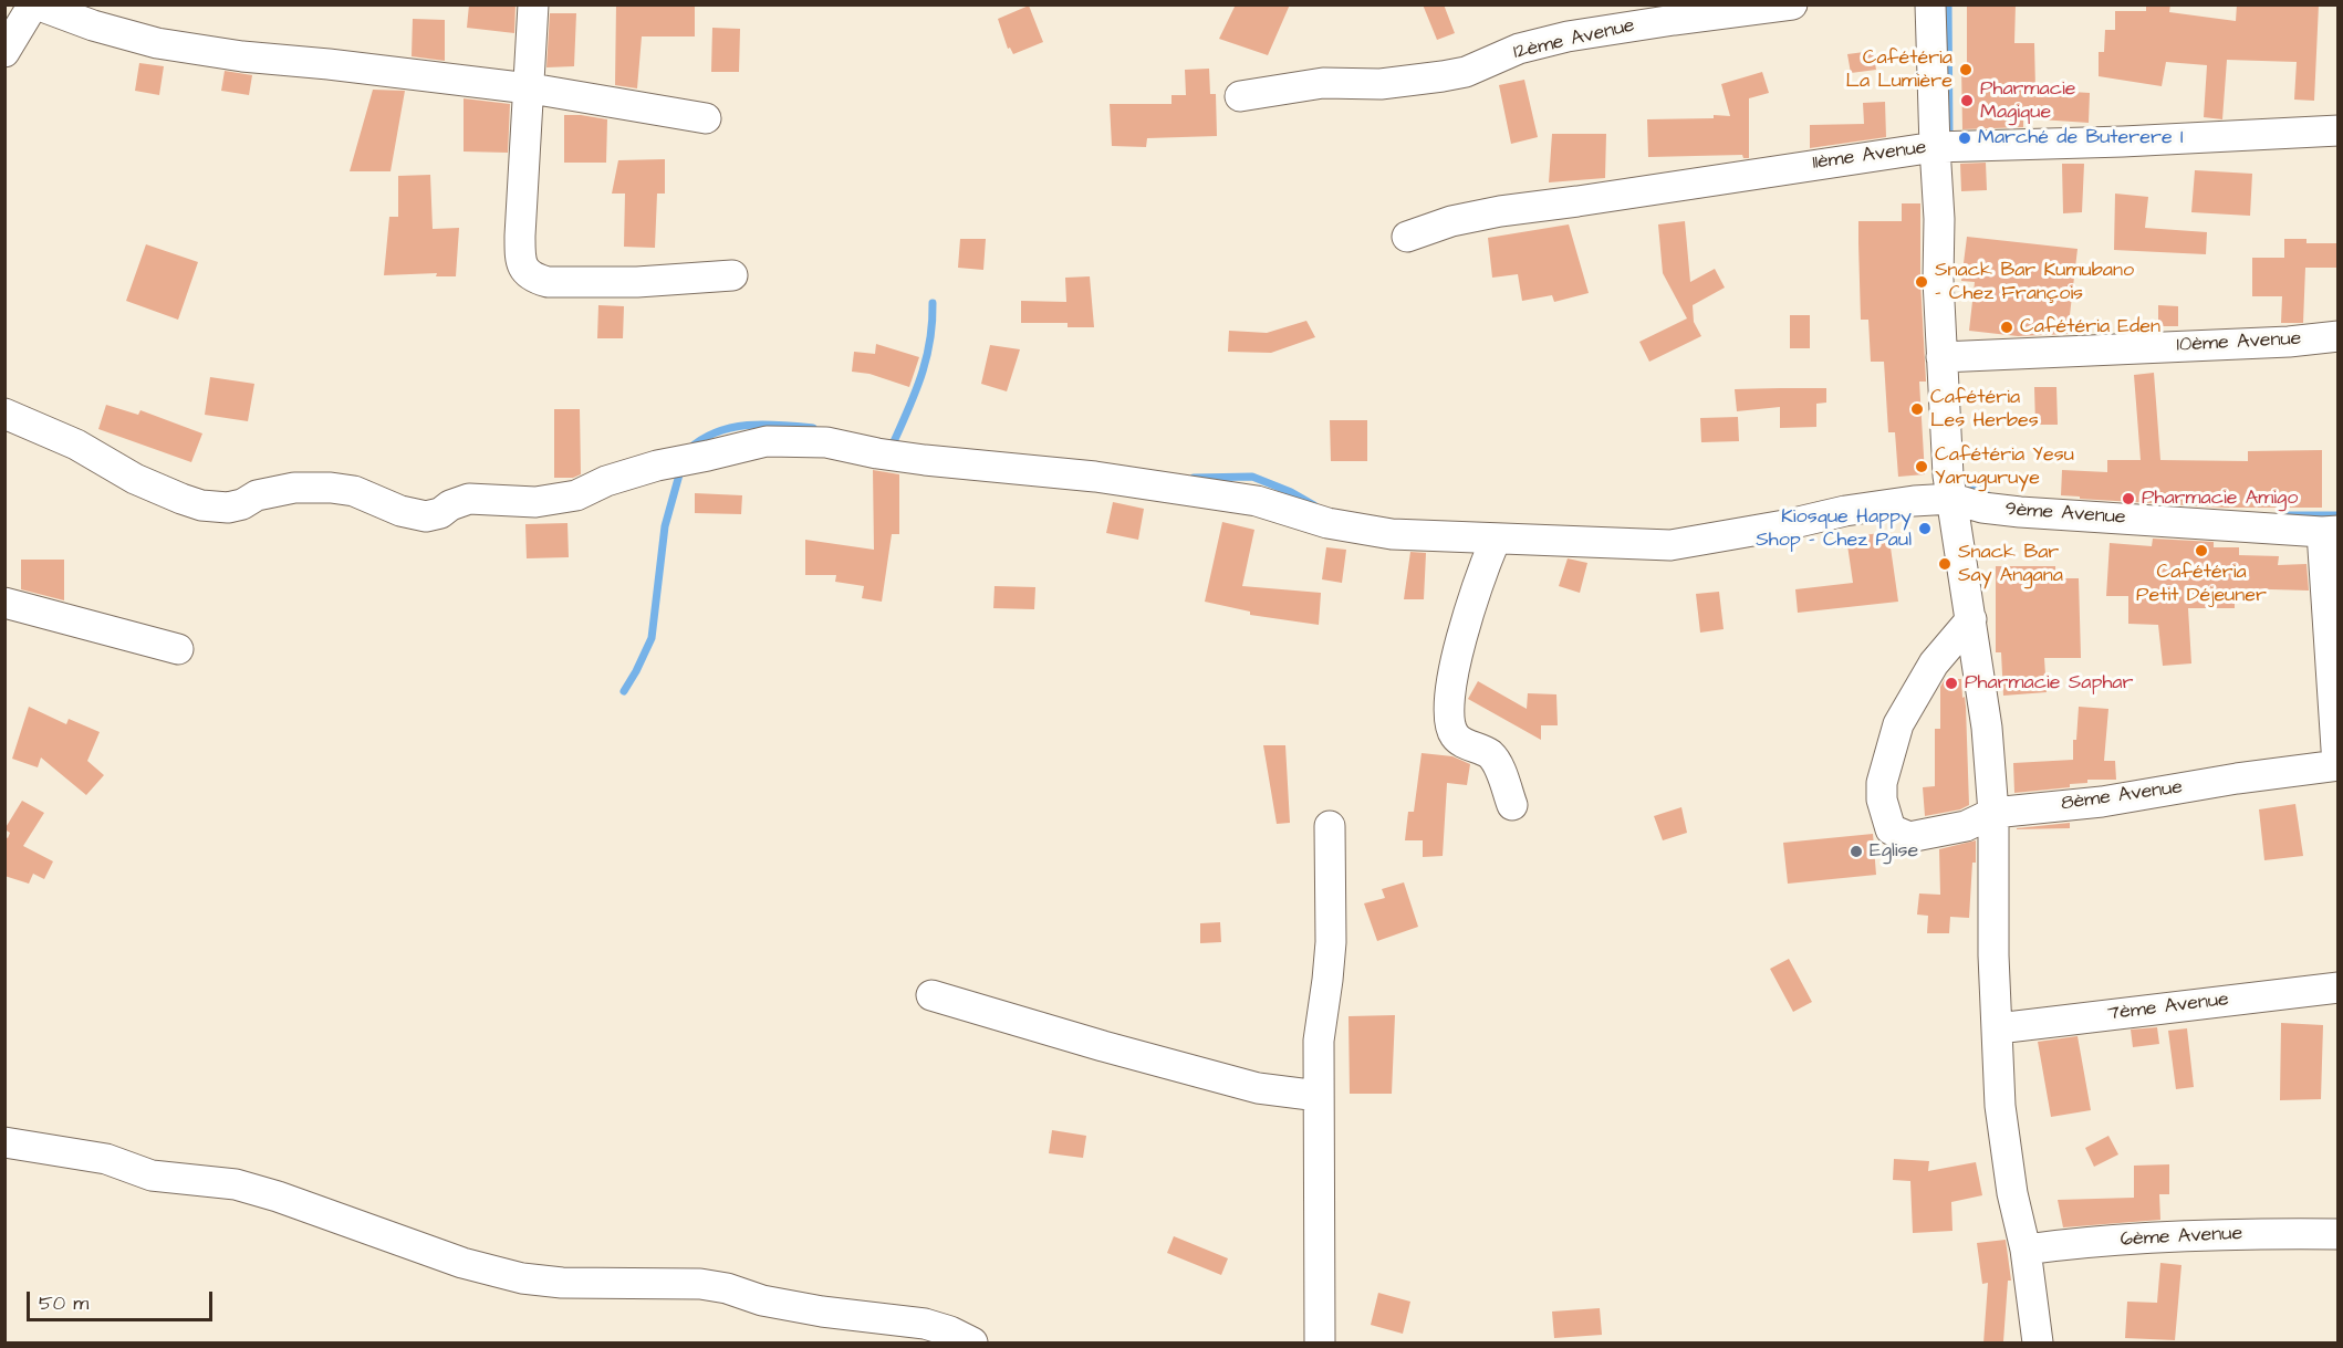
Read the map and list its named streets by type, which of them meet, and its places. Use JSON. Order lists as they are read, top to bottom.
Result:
{
  "streets": {
    "street": [
      "12ème Avenue",
      "11ème Avenue",
      "10ème Avenue",
      "9ème Avenue",
      "8ème Avenue",
      "7ème Avenue",
      "6ème Avenue"
    ]
  },
  "places": [
    "Cafétéria La Lumière",
    "Pharmacie Magique",
    "Marché de Buterere I",
    "Snack Bar Kumubano - Chez François",
    "Cafétéria Eden",
    "Cafétéria Les Herbes",
    "Cafétéria Yesu Yaruguruye",
    "Pharmacie Amigo",
    "Kiosque Happy Shop - Chez Paul",
    "Cafétéria Petit Déjeuner",
    "Snack Bar Say Angana",
    "Pharmacie Saphar",
    "Eglise"
  ],
  "scale_bar": "50 m"
}
